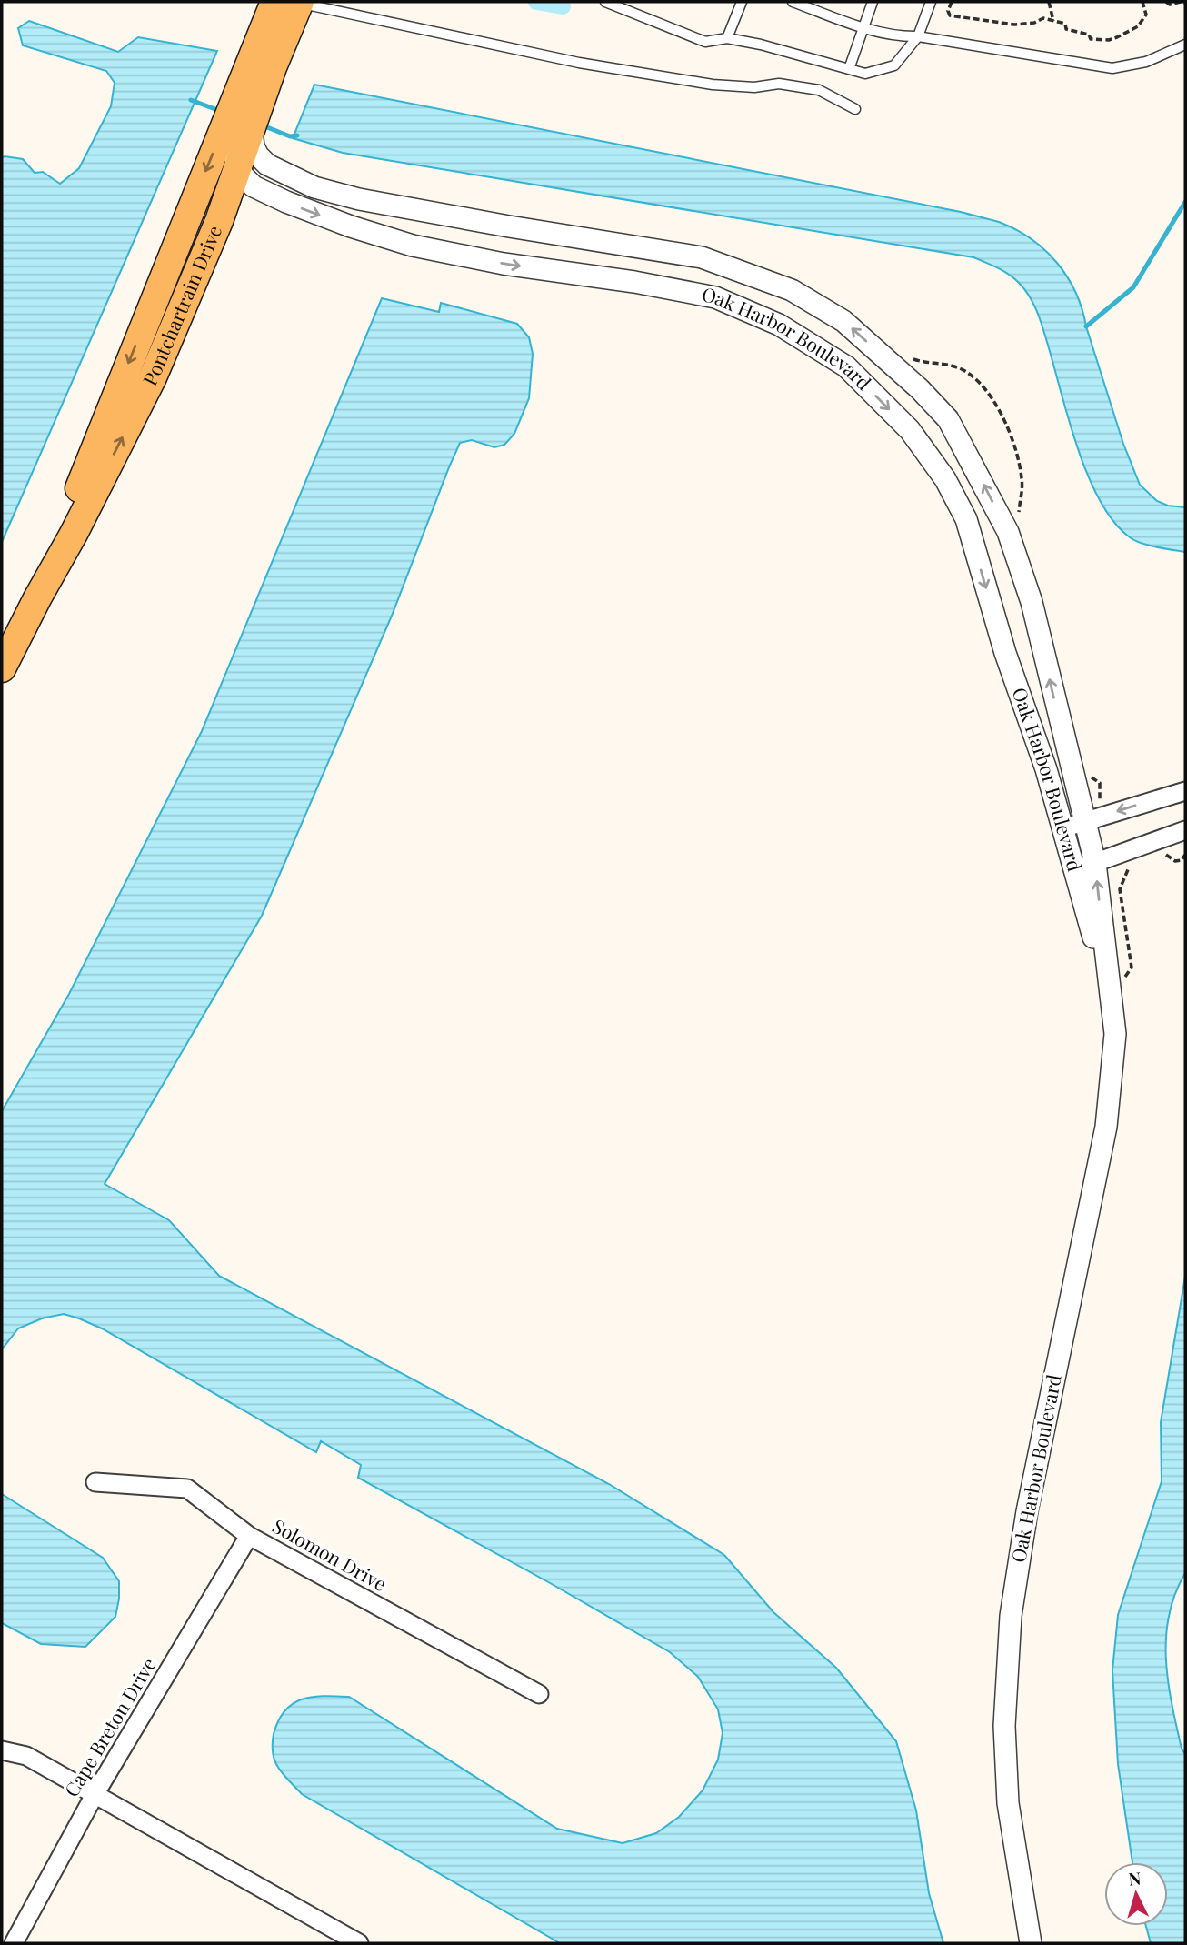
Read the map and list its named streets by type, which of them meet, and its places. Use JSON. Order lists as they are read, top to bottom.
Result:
{
  "streets": {
    "main road": ["Pontchartrain Drive"],
    "street": ["Oak Harbor Boulevard", "Solomon Drive", "Cape Breton Drive"]
  },
  "crossings": [
    ["Pontchartrain Drive", "Oak Harbor Boulevard"],
    ["Solomon Drive", "Cape Breton Drive"]
  ],
  "north": "top"
}
